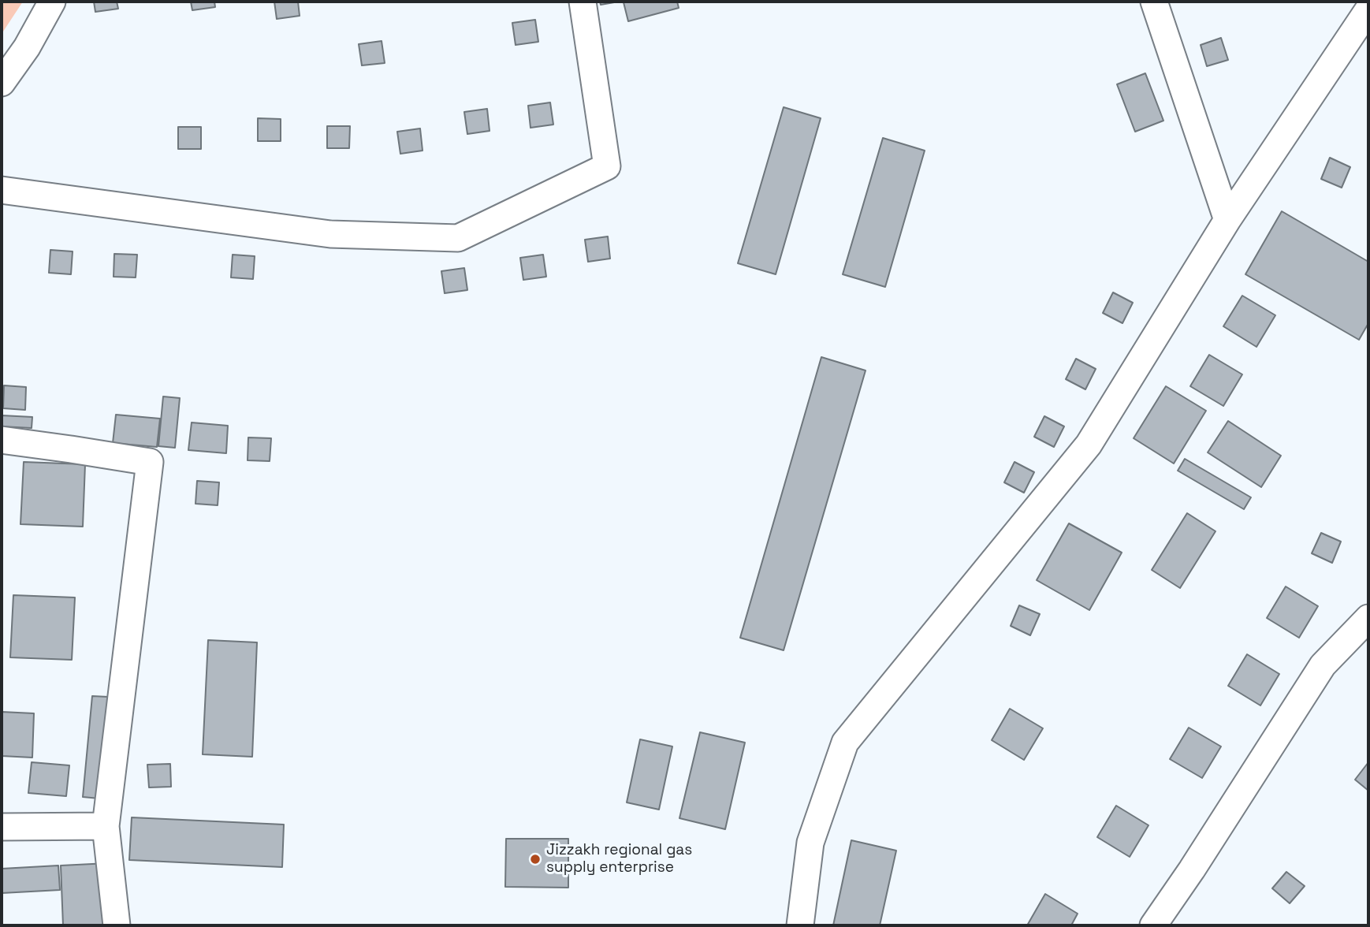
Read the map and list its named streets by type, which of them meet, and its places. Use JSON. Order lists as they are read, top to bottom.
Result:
{
  "places": ["Jizzakh regional gas supply enterprise"]
}
